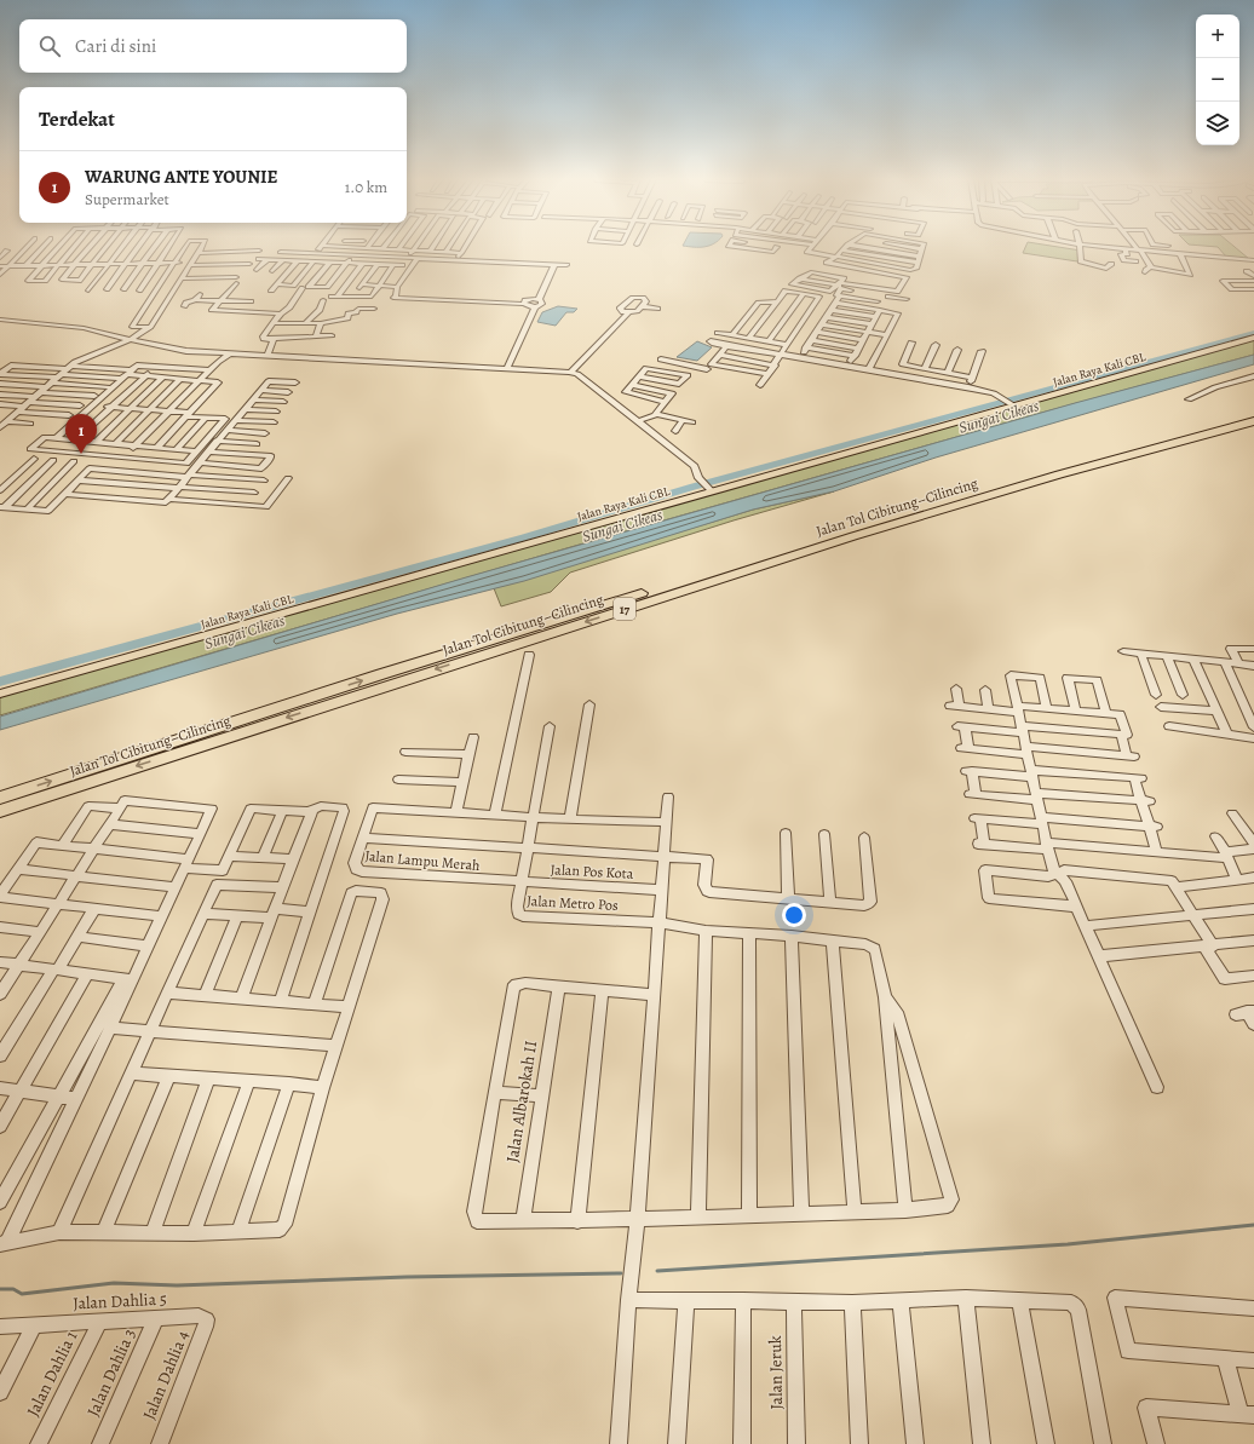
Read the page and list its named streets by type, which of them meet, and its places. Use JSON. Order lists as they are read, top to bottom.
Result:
{
  "streets": {
    "highway": ["Jalan Tol Cibitung–Cilincing", "17"],
    "main road": ["Jalan Raya Kali CBL"],
    "street": [
      "Jalan Lampu Merah",
      "Jalan Pos Kota",
      "Jalan Metro Pos",
      "Jalan Albarokah II",
      "Jalan Dahlia 5",
      "Jalan Dahlia 3",
      "Jalan Jeruk",
      "Jalan Dahlia 1",
      "Jalan Dahlia 4"
    ]
  },
  "crossings": [
    ["Jalan Lampu Merah", "Jalan Pos Kota"],
    ["Jalan Lampu Merah", "Jalan Metro Pos"],
    ["Jalan Pos Kota", "Jalan Metro Pos"],
    ["Jalan Dahlia 5", "Jalan Dahlia 3"],
    ["Jalan Dahlia 5", "Jalan Dahlia 1"],
    ["Jalan Dahlia 5", "Jalan Dahlia 4"]
  ],
  "water": ["Sungai Cikeas"],
  "page": {
    "map_buttons": ["+", "−"],
    "search": "Cari di sini",
    "heading": "Terdekat",
    "list": [
      {
        "mark": "1",
        "name": "WARUNG ANTE YOUNIE",
        "note": "Supermarket",
        "value": "1.0 km"
      }
    ],
    "pins": "1"
  }
}
